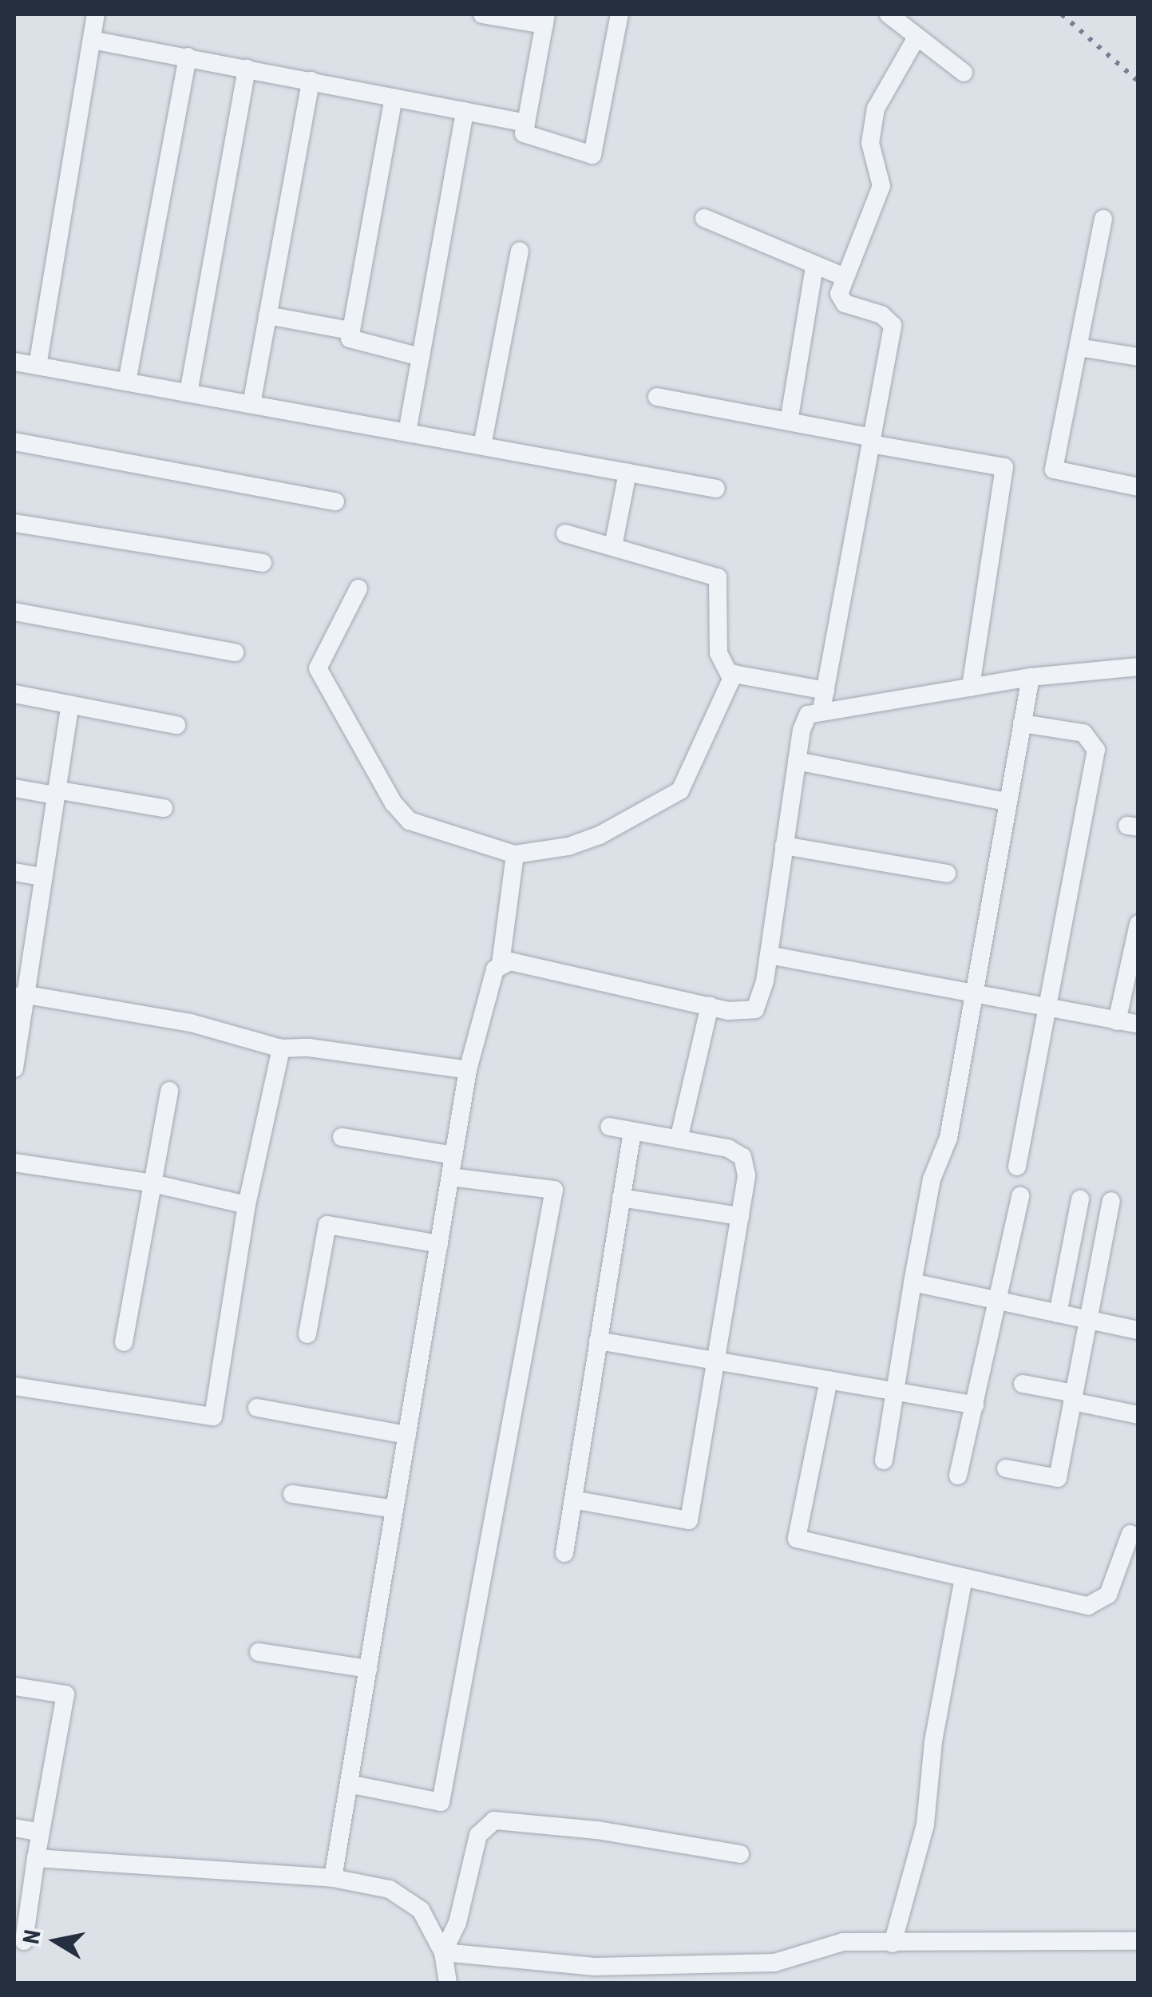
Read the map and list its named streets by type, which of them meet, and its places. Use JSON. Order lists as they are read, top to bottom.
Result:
{
  "north": "left"
}
